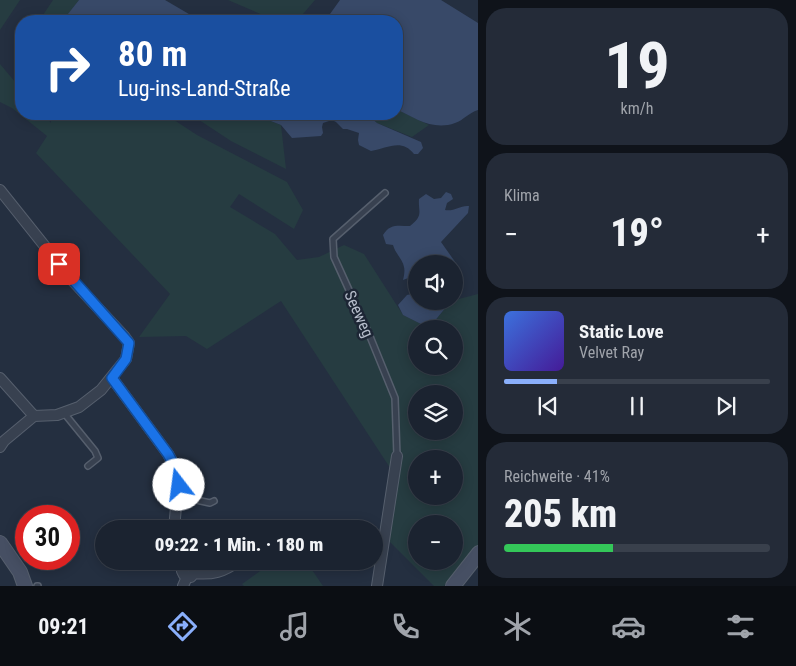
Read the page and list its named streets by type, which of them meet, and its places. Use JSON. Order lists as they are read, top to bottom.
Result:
{
  "streets": {
    "lane": ["Seeweg"]
  },
  "page": {
    "tile": [
      ["19", "km/h"],
      "Klima",
      ["Reichweite · 41%", "205 km"]
    ],
    "turn": ["80 m", "Lug-ins-Land-Straße"],
    "heat": ["−", "19°", "+"],
    "map_buttons": ["+", "−"],
    "song": ["Static Love", "Velvet Ray"],
    "limit": "30",
    "trip": "09:22 · 1 Min. · 180 m",
    "tabs": "09:21"
  }
}
